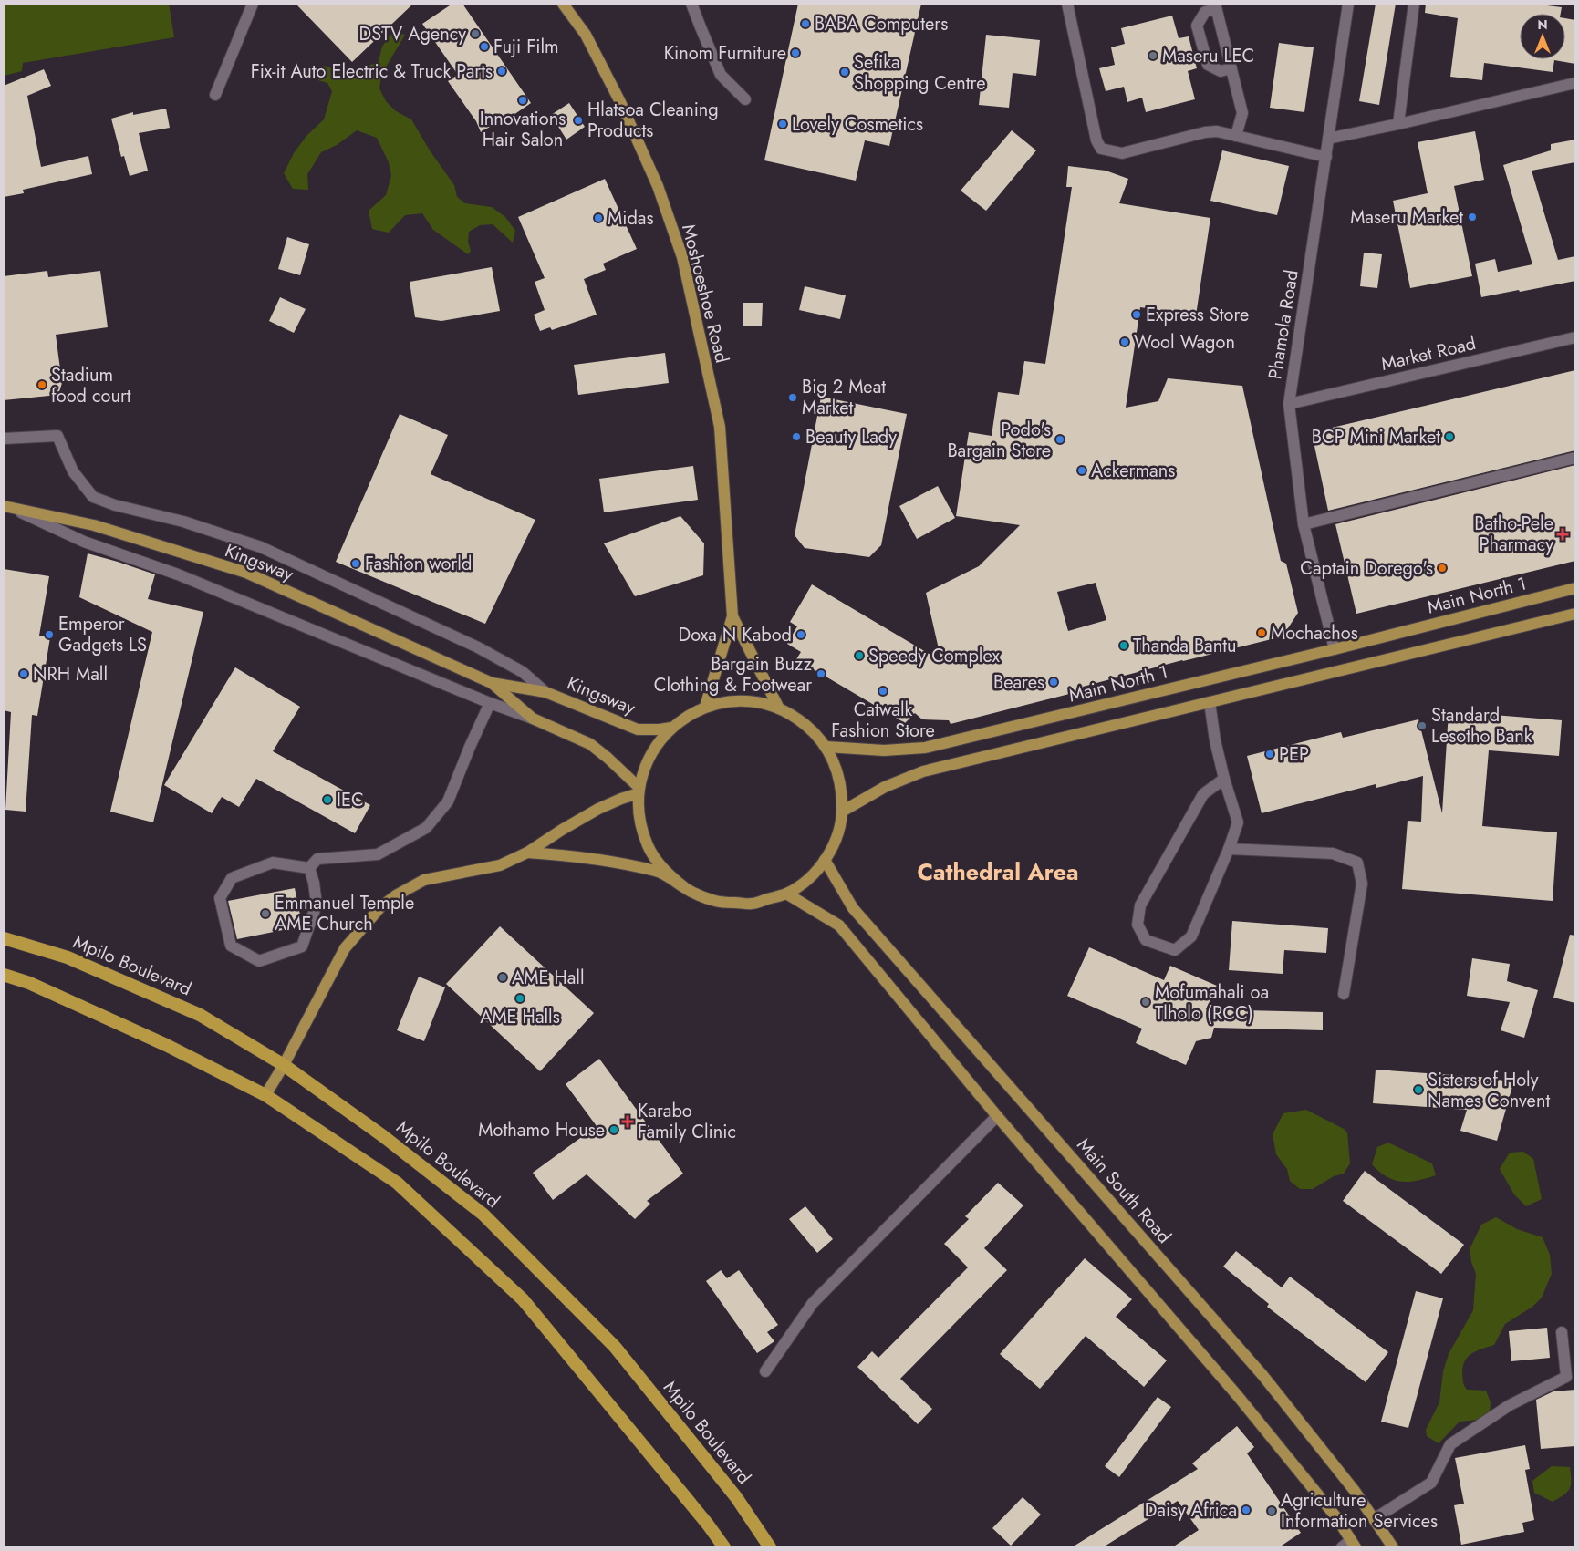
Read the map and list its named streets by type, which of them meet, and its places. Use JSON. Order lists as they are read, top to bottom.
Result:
{
  "streets": {
    "highway": ["Mpilo Boulevard"],
    "main road": [
      "Moshoeshoe Road",
      "Kingsway",
      "Main North 1",
      "Main South Road"
    ],
    "street": ["Phamola Road", "Market Road"]
  },
  "crossings": [
    ["Phamola Road", "Market Road"],
    ["Phamola Road", "Main North 1"]
  ],
  "districts": ["Cathedral Area"],
  "places": {
    "other": [
      "BABA Computers",
      "DSTV Agency",
      "Fuji Film",
      "Kinom Furniture",
      "Maseru LEC",
      "Fix-it Auto Electric & Truck Parts",
      "Sefika Shopping Centre",
      "Innovations Hair Salon",
      "Hlatsoa Cleaning Products",
      "Lovely Cosmetics",
      "Maseru Market",
      "Midas",
      "Express Store",
      "Wool Wagon",
      "Stadium food court",
      "Big 2 Meat Market",
      "Beauty Lady",
      "BCP Mini Market",
      "Podo's Bargain Store",
      "Ackermans",
      "Fashion world",
      "Captain Dorego's",
      "Mochachos",
      "Emperor Gadgets LS",
      "Doxa N Kabod",
      "Thanda Bantu",
      "Speedy Complex",
      "NRH Mall",
      "Bargain Buzz Clothing & Footwear",
      "Beares",
      "Catwalk Fashion Store",
      "Standard Lesotho Bank",
      "PEP",
      "IEC",
      "Emmanuel Temple AME Church",
      "AME Hall",
      "AME Halls",
      "Mofumahali oa Tlholo (RCC)",
      "Sisters of Holy Names Convent",
      "Mothamo House",
      "Daisy Africa",
      "Agriculture Information Services"
    ],
    "health": ["Batho-Pele Pharmacy", "Karabo Family Clinic"]
  },
  "north": "top"
}
